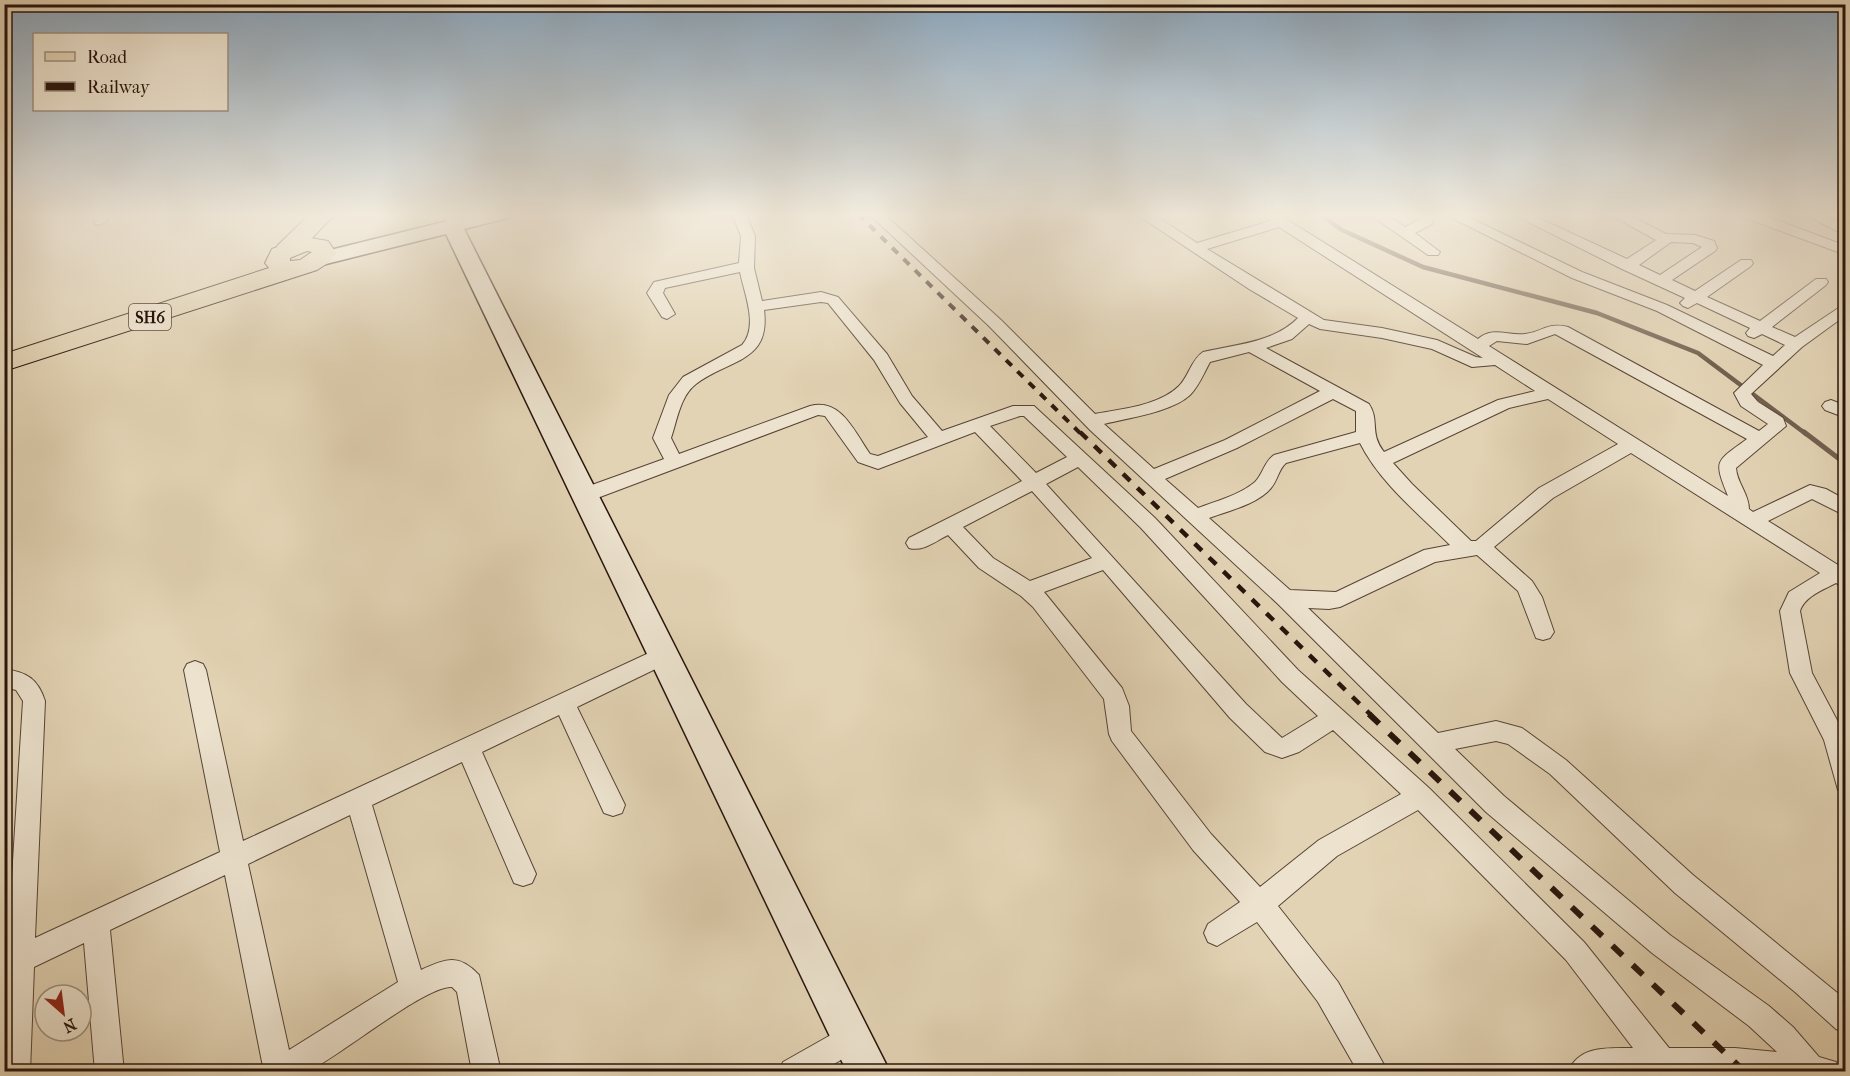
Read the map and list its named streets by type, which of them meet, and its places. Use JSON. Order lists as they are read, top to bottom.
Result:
{
  "streets": {
    "main road": ["SH6"]
  },
  "legend": ["Road", "Railway"],
  "north": "bottom right"
}
